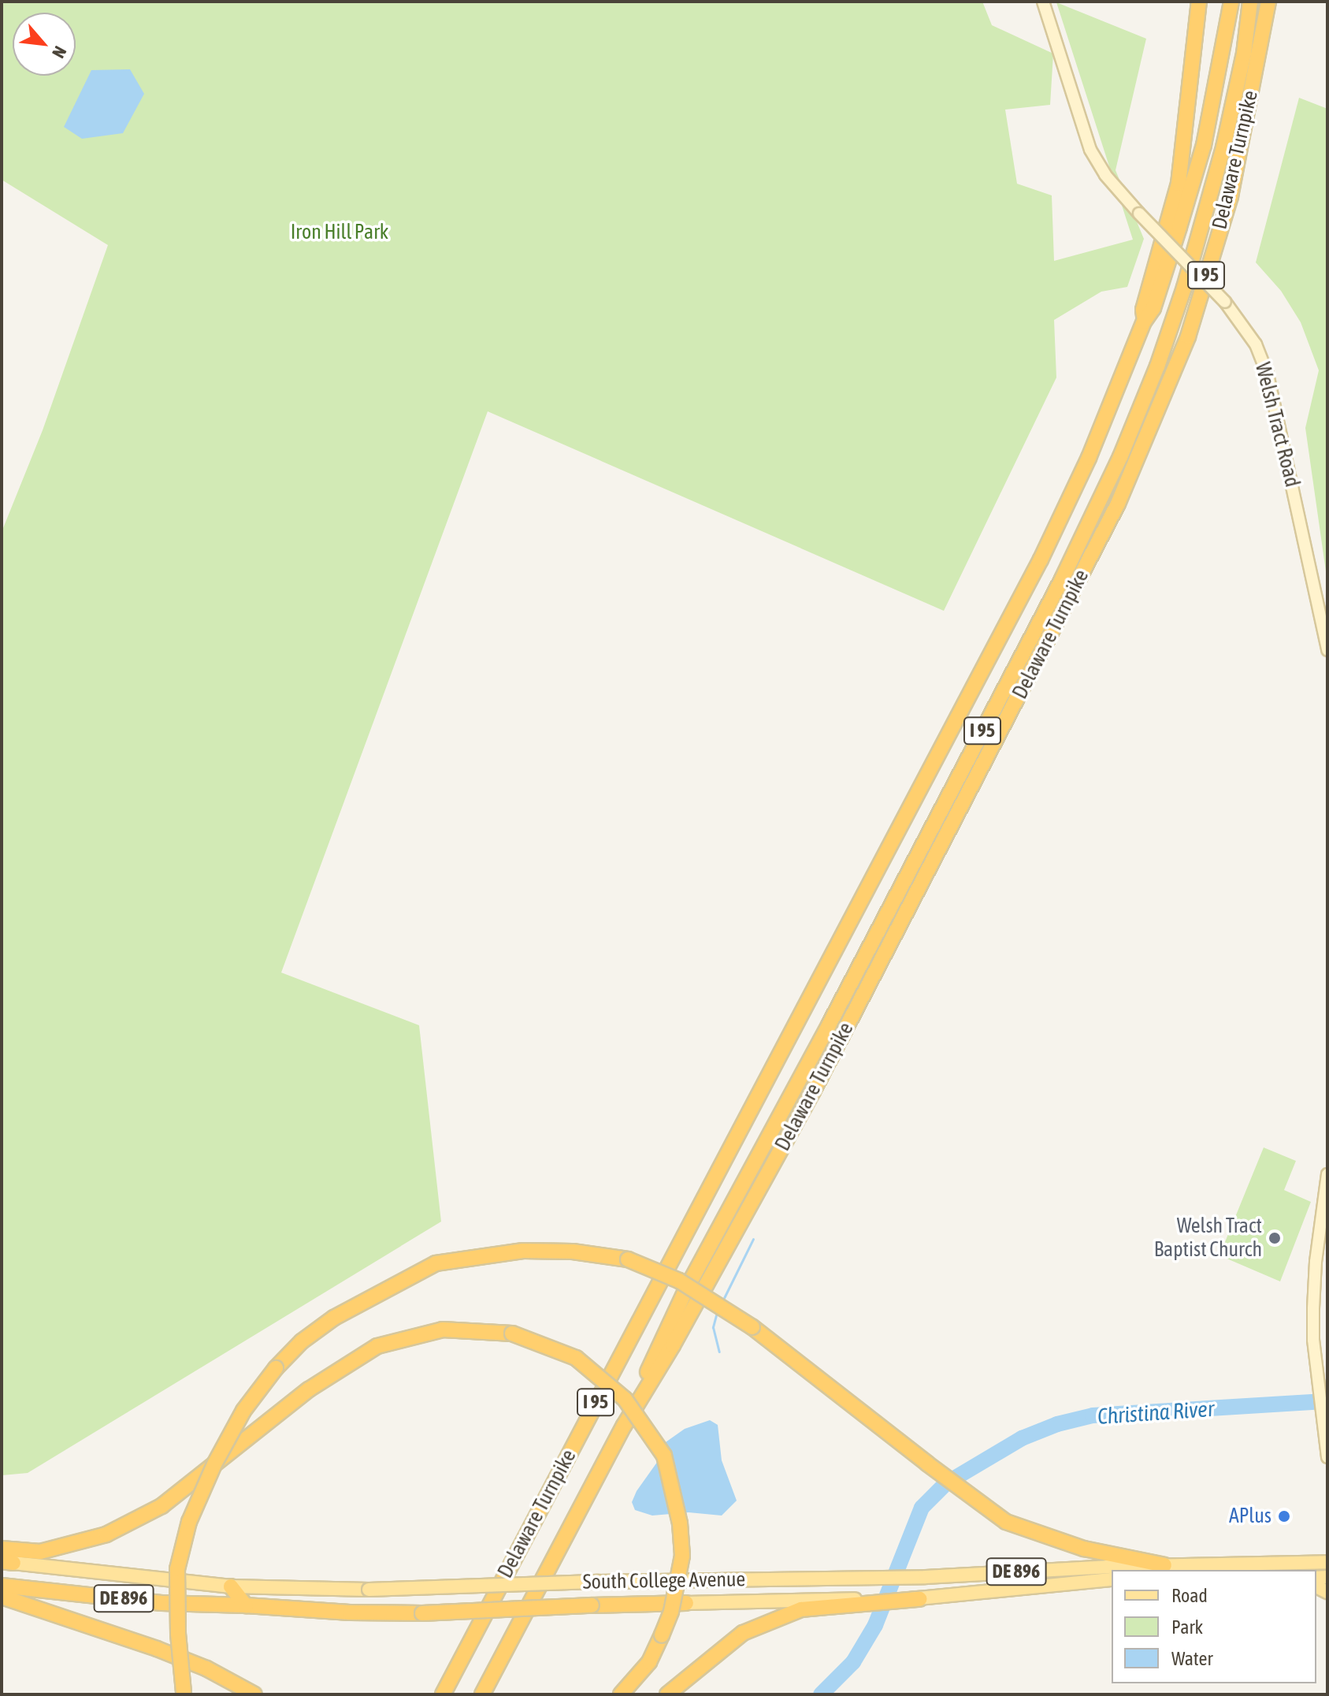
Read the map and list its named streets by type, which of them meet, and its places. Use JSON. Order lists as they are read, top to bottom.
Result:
{
  "streets": {
    "highway": [
      "Delaware Turnpike",
      "I 95",
      "DE 896",
      "South College Avenue"
    ],
    "street": ["Welsh Tract Road"]
  },
  "water": ["Christina River"],
  "parks": ["Iron Hill Park"],
  "places": ["Welsh Tract Baptist Church", "APlus"],
  "legend": ["Road", "Park", "Water"],
  "north": "bottom right"
}
